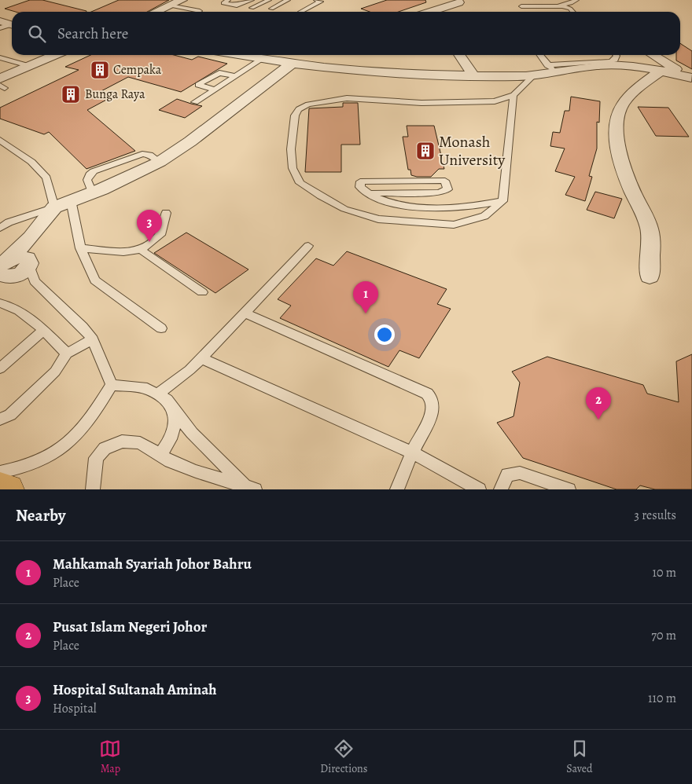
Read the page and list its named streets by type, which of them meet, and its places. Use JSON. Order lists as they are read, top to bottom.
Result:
{
  "places": {
    "building": ["Cempaka", "Bunga Raya", "Monash University"]
  },
  "page": {
    "search": "Search here",
    "pins": ["3", "1", "2"],
    "heading": ["Nearby", "3 results"],
    "list": [
      {
        "mark": "1",
        "name": "Mahkamah Syariah Johor Bahru",
        "note": "Place",
        "value": "10 m"
      },
      {
        "mark": "2",
        "name": "Pusat Islam Negeri Johor",
        "note": "Place",
        "value": "70 m"
      },
      {
        "mark": "3",
        "name": "Hospital Sultanah Aminah",
        "note": "Hospital",
        "value": "110 m"
      }
    ],
    "nav": ["Map", "Directions", "Saved"]
  }
}
